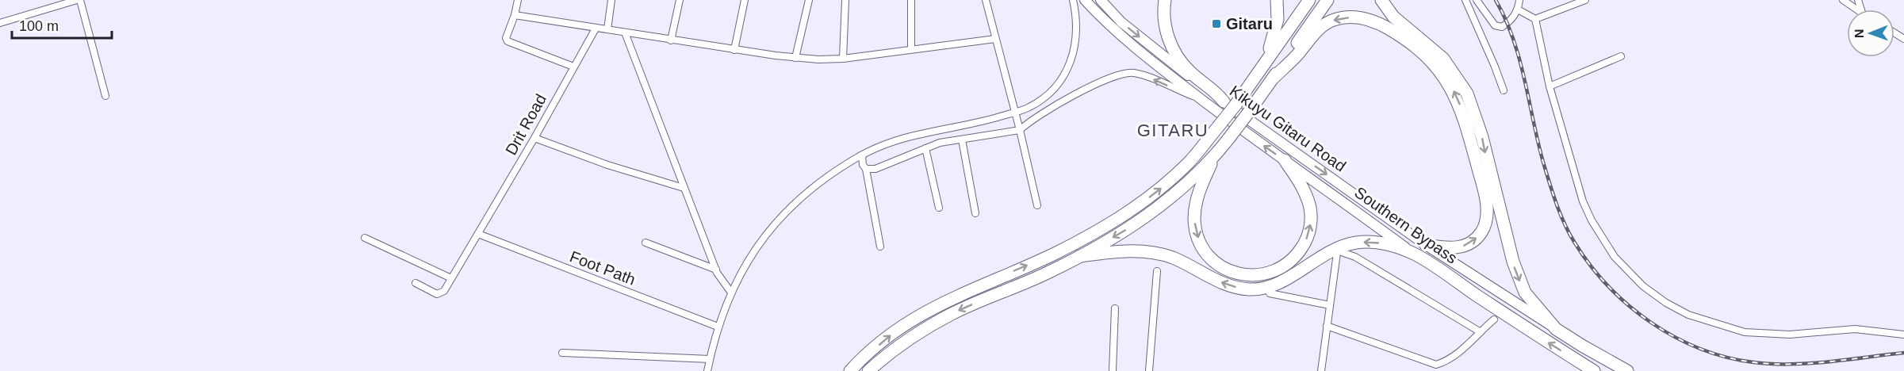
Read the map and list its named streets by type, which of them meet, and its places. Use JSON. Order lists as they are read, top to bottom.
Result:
{
  "streets": {
    "highway": ["Southern Bypass"],
    "main road": ["Kikuyu Gitaru Road"],
    "street": ["Drit Road", "Foot Path"]
  },
  "crossings": [
    ["Drit Road", "Foot Path"],
    ["Kikuyu Gitaru Road", "Southern Bypass"]
  ],
  "one_way": ["Kikuyu Gitaru Road"],
  "districts": ["GITARU"],
  "places": {
    "transit": ["Gitaru"]
  },
  "scale_bar": "100 m",
  "north": "left"
}
